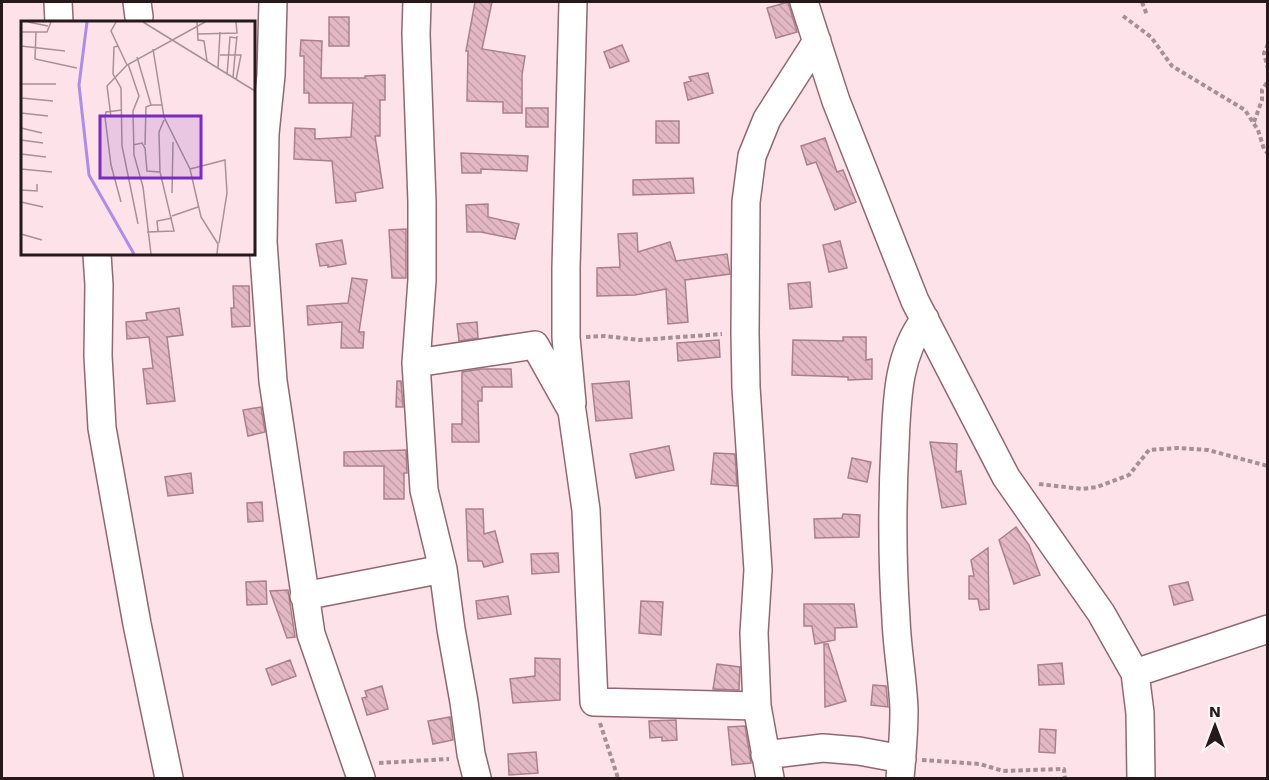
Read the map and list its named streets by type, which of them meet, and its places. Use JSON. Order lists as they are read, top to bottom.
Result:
{
  "north": "top"
}
